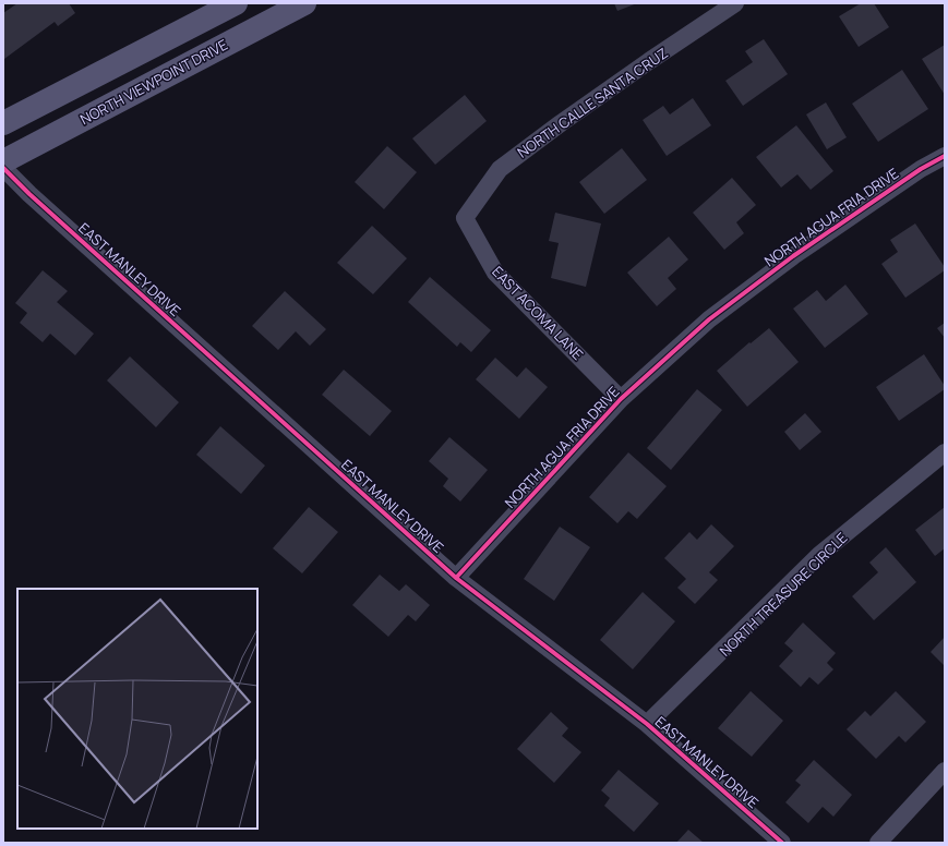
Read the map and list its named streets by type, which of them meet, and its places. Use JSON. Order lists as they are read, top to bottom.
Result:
{
  "streets": {
    "main road": ["NORTH VIEWPOINT DRIVE"],
    "street": [
      "NORTH CALLE SANTA CRUZ",
      "NORTH AGUA FRIA DRIVE",
      "EAST MANLEY DRIVE",
      "EAST ACOMA LANE",
      "NORTH TREASURE CIRCLE"
    ]
  },
  "crossings": [
    ["NORTH CALLE SANTA CRUZ", "EAST ACOMA LANE"],
    ["NORTH AGUA FRIA DRIVE", "EAST MANLEY DRIVE"],
    ["NORTH AGUA FRIA DRIVE", "EAST ACOMA LANE"],
    ["EAST MANLEY DRIVE", "NORTH TREASURE CIRCLE"]
  ]
}
